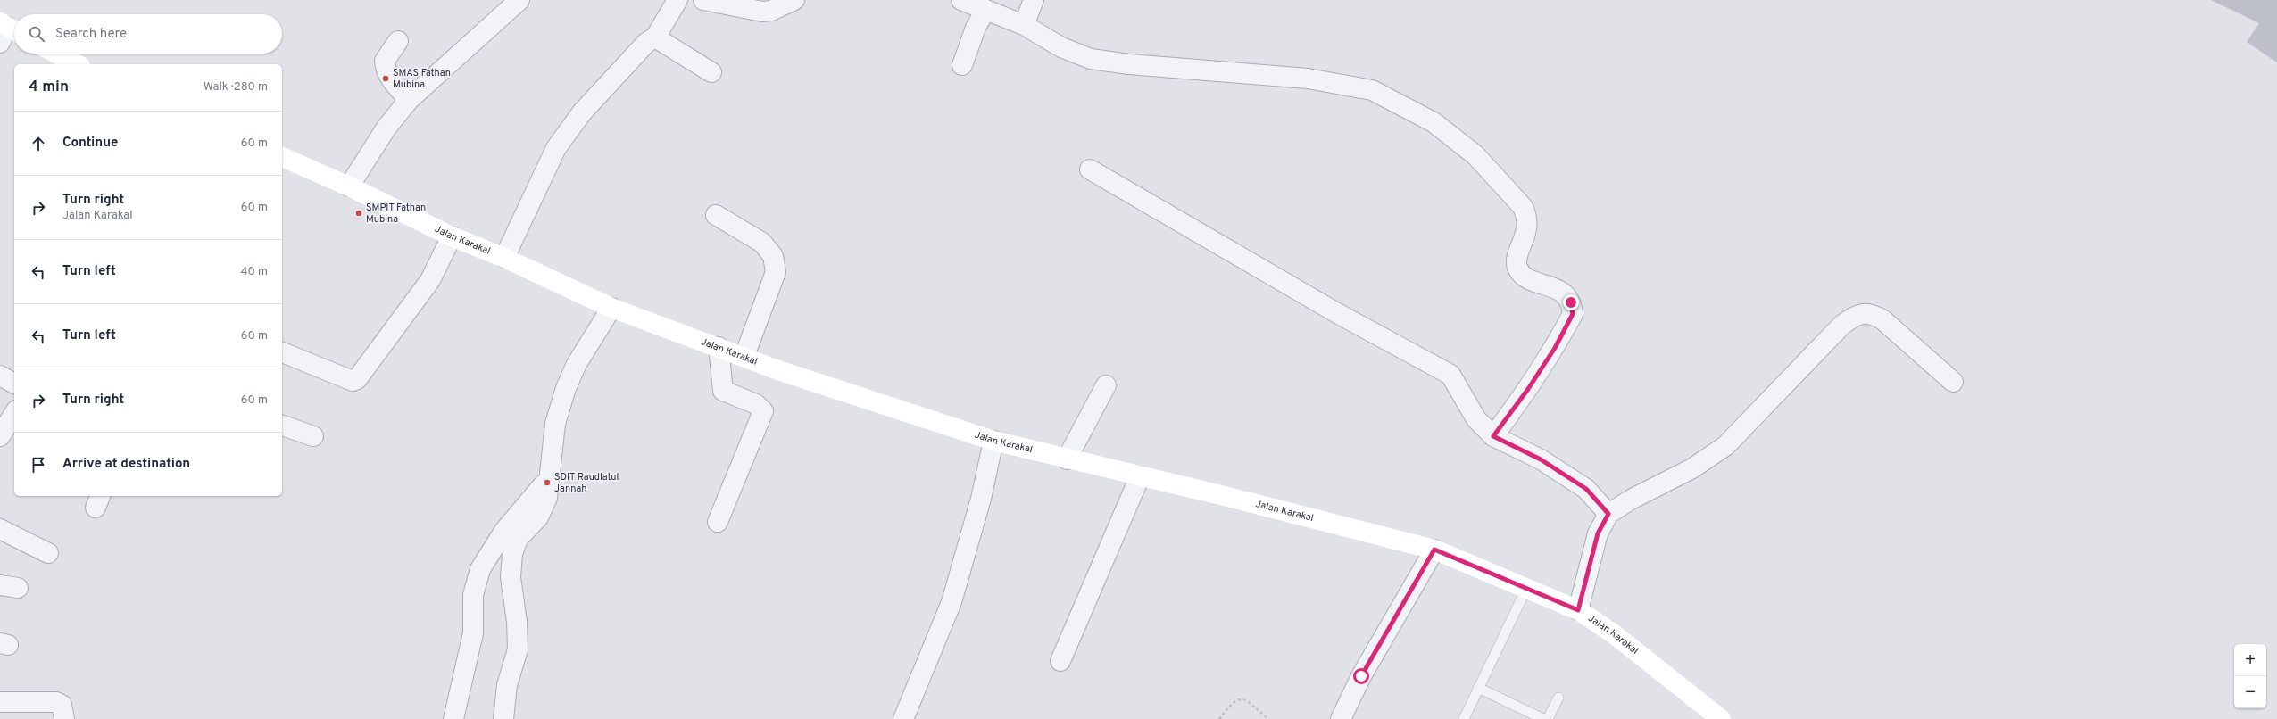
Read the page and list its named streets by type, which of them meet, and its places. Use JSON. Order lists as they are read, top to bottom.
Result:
{
  "streets": {
    "main road": ["Jalan Karakal"]
  },
  "places": ["SMAS Fathan Mubina", "SMPIT Fathan Mubina", "SDIT Raudlatul Jannah"],
  "page": {
    "search": "Search here",
    "heading": ["4 min", "Walk · 280 m"],
    "list": [
      ["Continue", "60 m"],
      ["Turn right", "Jalan Karakal", "60 m"],
      ["Turn left", "40 m"],
      ["Turn left", "60 m"],
      ["Turn right", "60 m"],
      "Arrive at destination"
    ],
    "map_buttons": ["+", "−"]
  }
}
